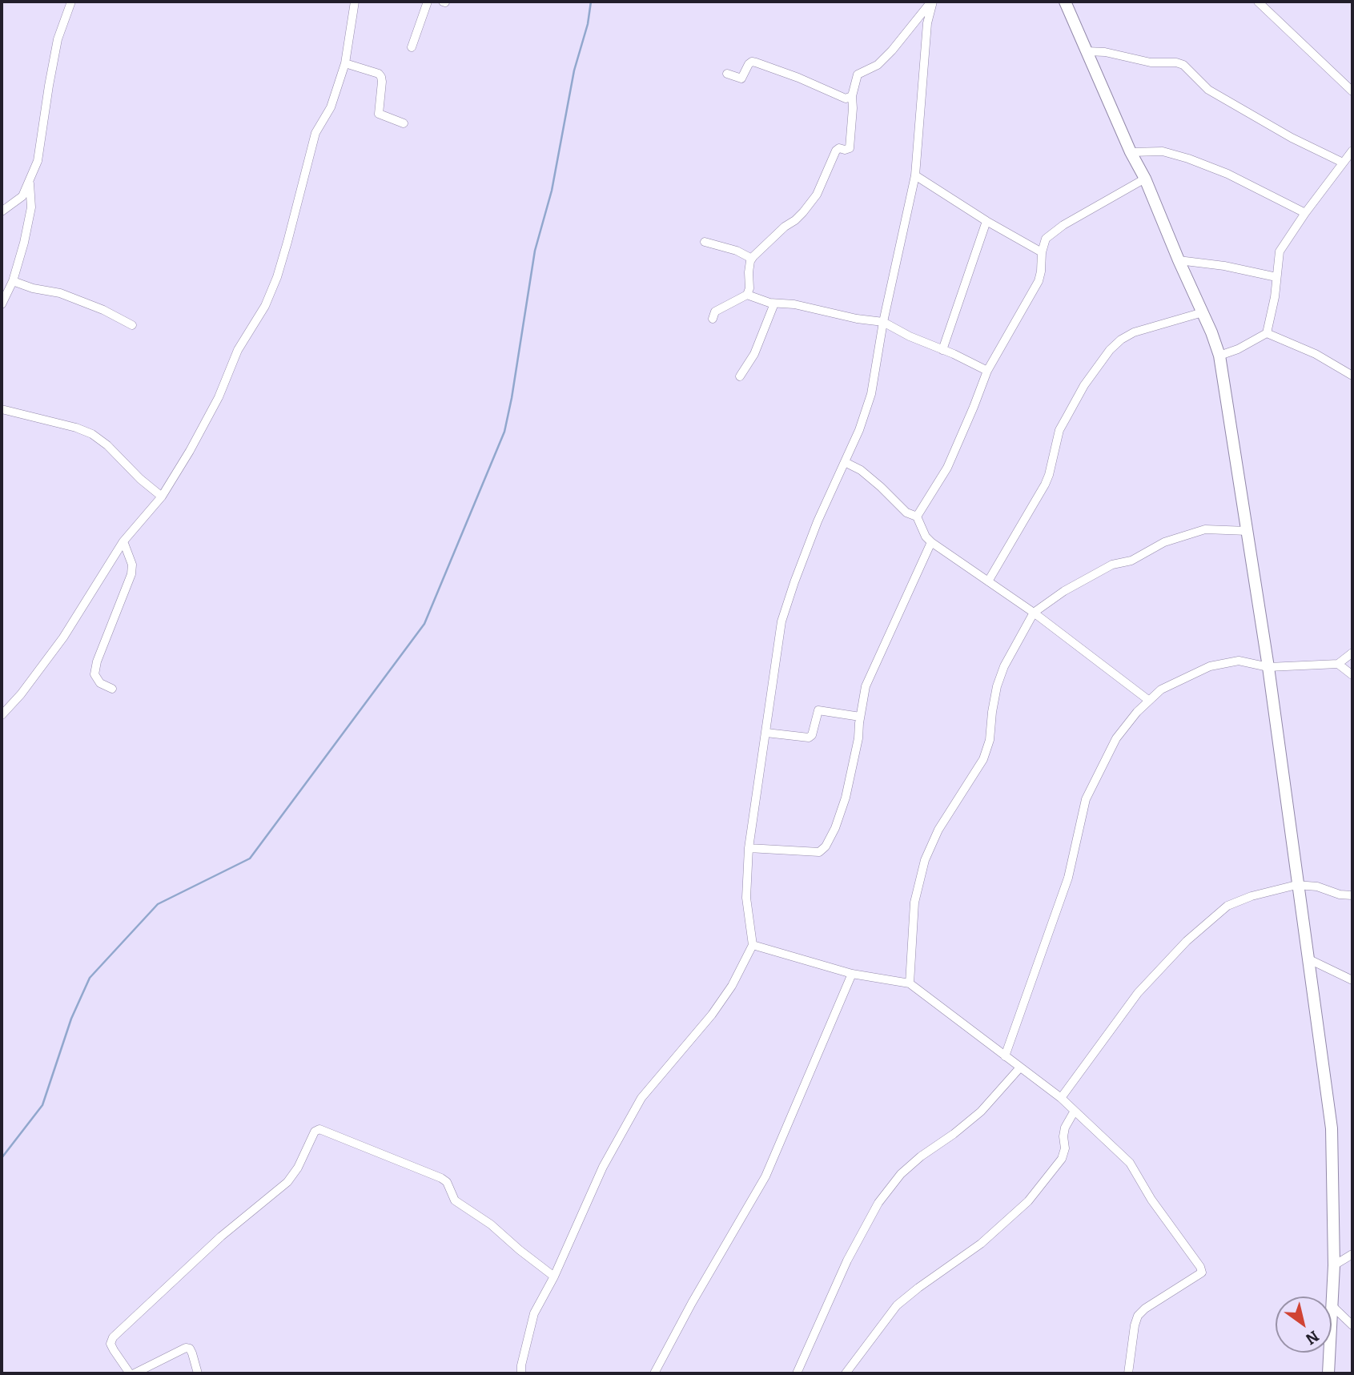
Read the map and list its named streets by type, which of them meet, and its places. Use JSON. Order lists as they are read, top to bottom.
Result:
{
  "north": "bottom right"
}
